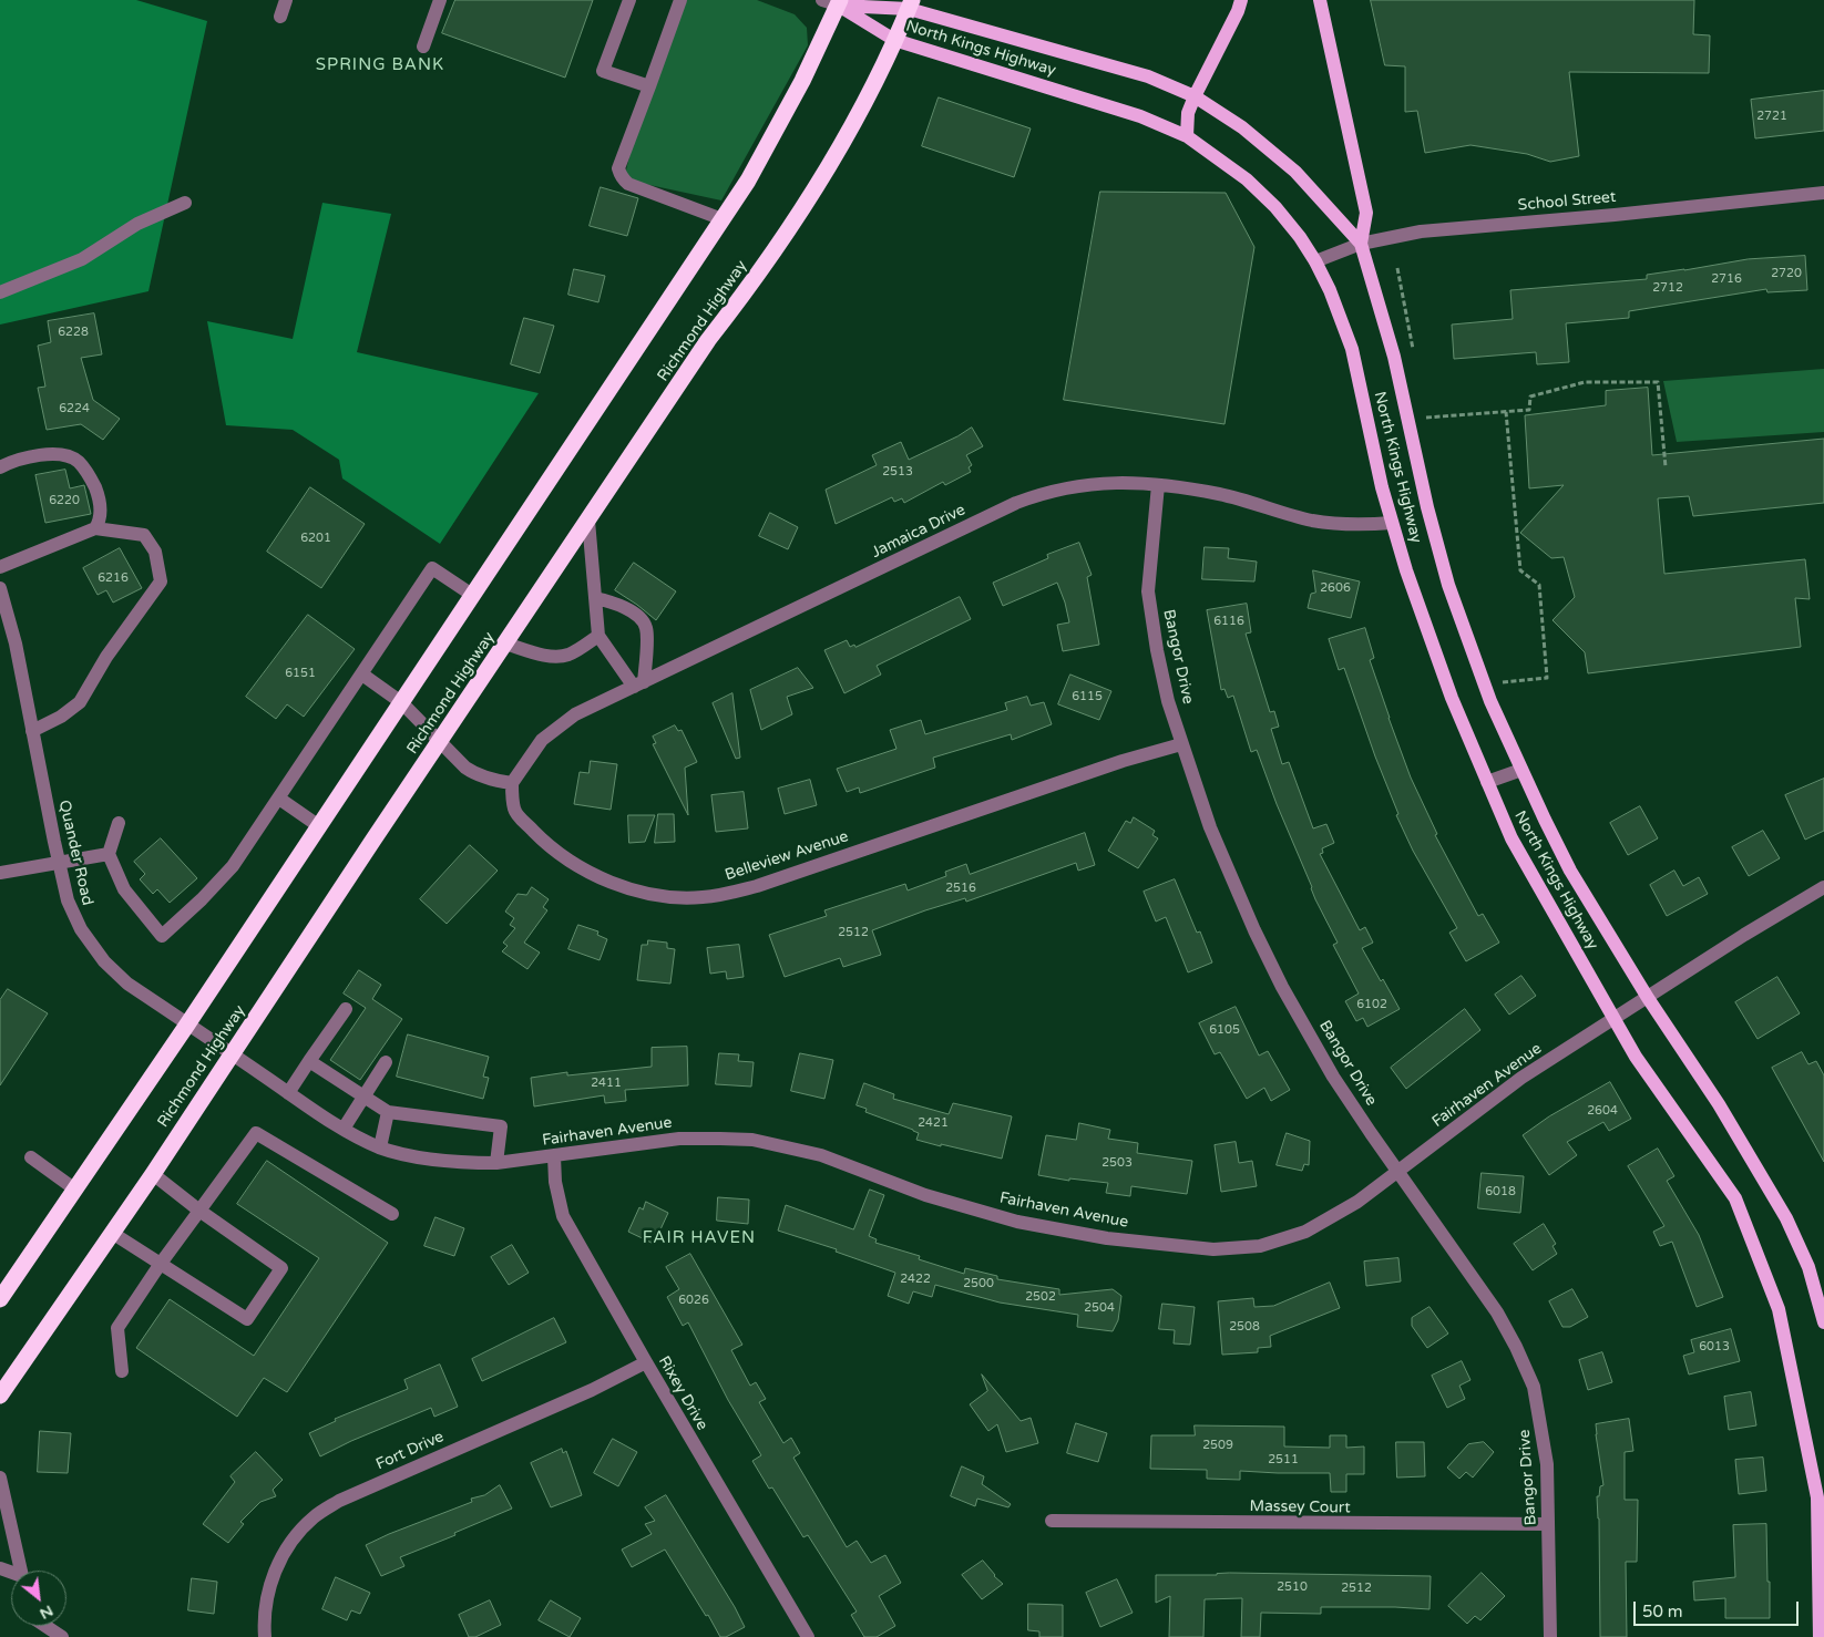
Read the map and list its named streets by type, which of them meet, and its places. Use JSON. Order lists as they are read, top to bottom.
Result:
{
  "streets": {
    "highway": ["Richmond Highway"],
    "main road": ["North Kings Highway"],
    "street": [
      "School Street",
      "Jamaica Drive",
      "Bangor Drive",
      "Quander Road",
      "Belleview Avenue",
      "Fairhaven Avenue",
      "Rixey Drive",
      "Fort Drive",
      "Massey Court"
    ]
  },
  "crossings": [
    ["North Kings Highway", "School Street"],
    ["North Kings Highway", "Richmond Highway"],
    ["North Kings Highway", "Jamaica Drive"],
    ["North Kings Highway", "Fairhaven Avenue"],
    ["Richmond Highway", "Quander Road"],
    ["Richmond Highway", "Fairhaven Avenue"],
    ["Jamaica Drive", "Bangor Drive"],
    ["Jamaica Drive", "Belleview Avenue"],
    ["Bangor Drive", "Belleview Avenue"],
    ["Bangor Drive", "Fairhaven Avenue"],
    ["Bangor Drive", "Massey Court"],
    ["Quander Road", "Fairhaven Avenue"],
    ["Fairhaven Avenue", "Rixey Drive"],
    ["Rixey Drive", "Fort Drive"]
  ],
  "districts": ["SPRING BANK", "FAIR HAVEN"],
  "house_numbers": [
    "2721",
    "2720",
    "2716",
    "2712",
    "6228",
    "6224",
    "2513",
    "6220",
    "6201",
    "6216",
    "2606",
    "6116",
    "6151",
    "6115",
    "2516",
    "2512",
    "6102",
    "6105",
    "2411",
    "2604",
    "2421",
    "2503",
    "6018",
    "2422",
    "2500",
    "2502",
    "6026",
    "2504",
    "2508",
    "6013",
    "2509",
    "2511",
    "2510",
    "2512"
  ],
  "scale_bar": "50 m",
  "north": "bottom right"
}
